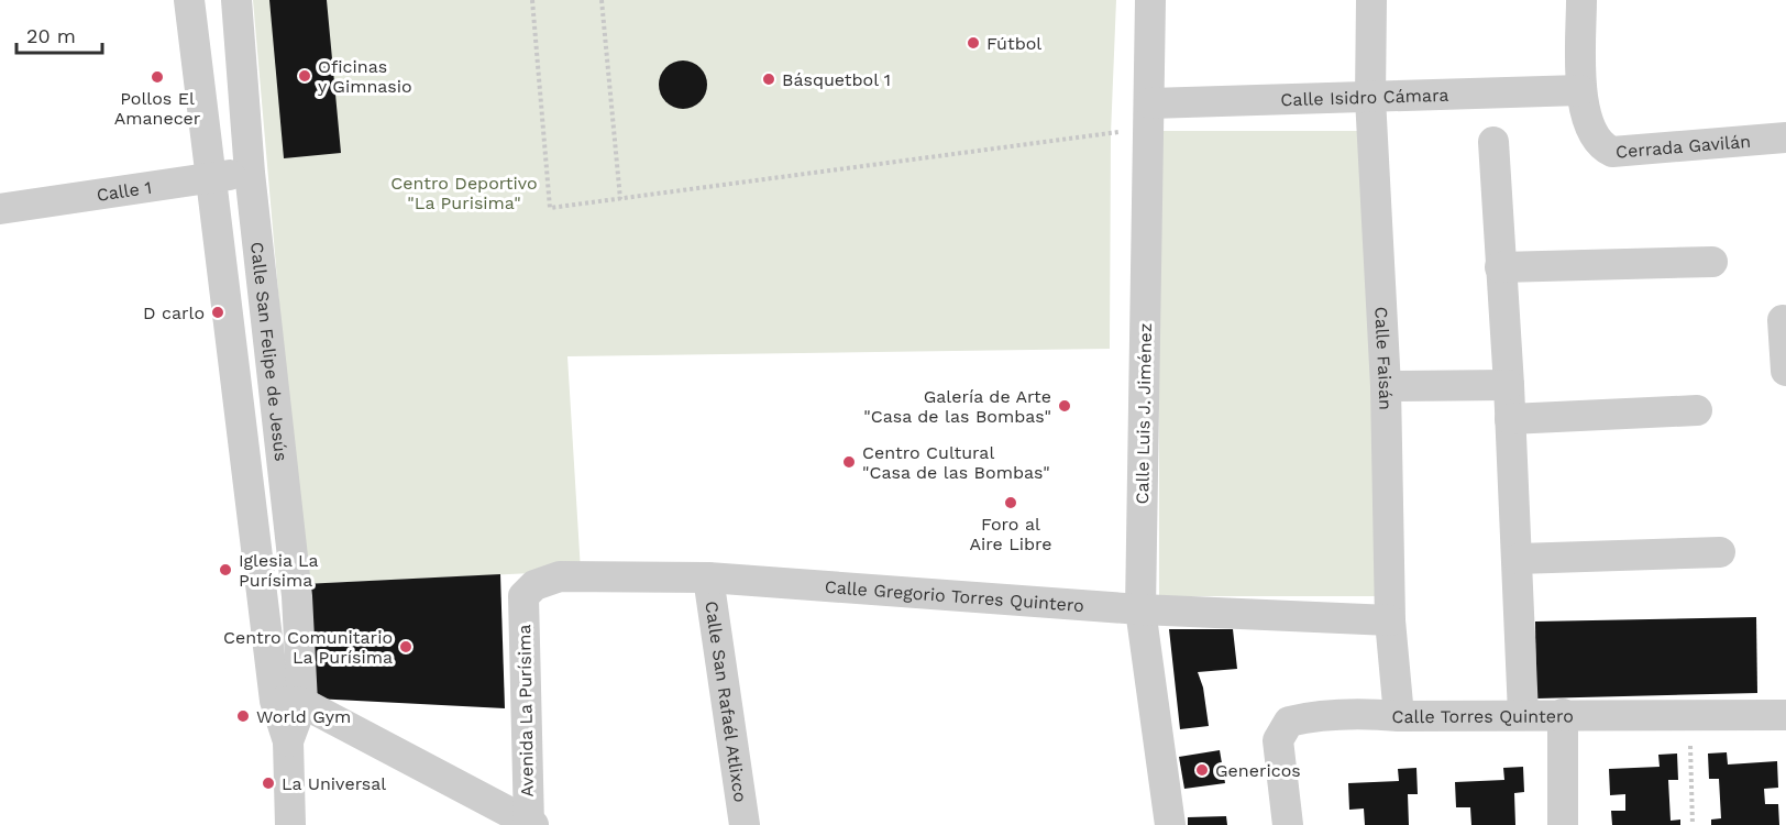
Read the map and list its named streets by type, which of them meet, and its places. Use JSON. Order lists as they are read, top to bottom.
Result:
{
  "streets": {
    "street": [
      "Calle Isidro Cámara",
      "Cerrada Gavilán",
      "Calle 1",
      "Calle San Felipe de Jesús",
      "Calle Faisán",
      "Calle Luis J. Jiménez",
      "Calle Gregorio Torres Quintero",
      "Calle San Rafaél Atlixco",
      "Avenida La Purísima",
      "Calle Torres Quintero"
    ]
  },
  "crossings": [
    ["Calle Isidro Cámara", "Cerrada Gavilán"],
    ["Calle Isidro Cámara", "Calle Faisán"],
    ["Calle Isidro Cámara", "Calle Luis J. Jiménez"],
    ["Calle 1", "Calle San Felipe de Jesús"],
    ["Calle Faisán", "Calle Gregorio Torres Quintero"],
    ["Calle Faisán", "Calle Torres Quintero"],
    ["Calle Luis J. Jiménez", "Calle Gregorio Torres Quintero"],
    ["Calle Gregorio Torres Quintero", "Calle San Rafaél Atlixco"],
    ["Calle Gregorio Torres Quintero", "Avenida La Purísima"]
  ],
  "parks": ["Centro Deportivo \"La Purisima\""],
  "places": [
    "Fútbol",
    "Oficinas y Gimnasio",
    "Pollos El Amanecer",
    "Básquetbol 1",
    "D carlo",
    "Galería de Arte \"Casa de las Bombas\"",
    "Centro Cultural \"Casa de las Bombas\"",
    "Foro al Aire Libre",
    "Iglesia La Purísima",
    "Centro Comunitario La Purísima",
    "World Gym",
    "Genericos",
    "La Universal"
  ],
  "scale_bar": "20 m"
}
